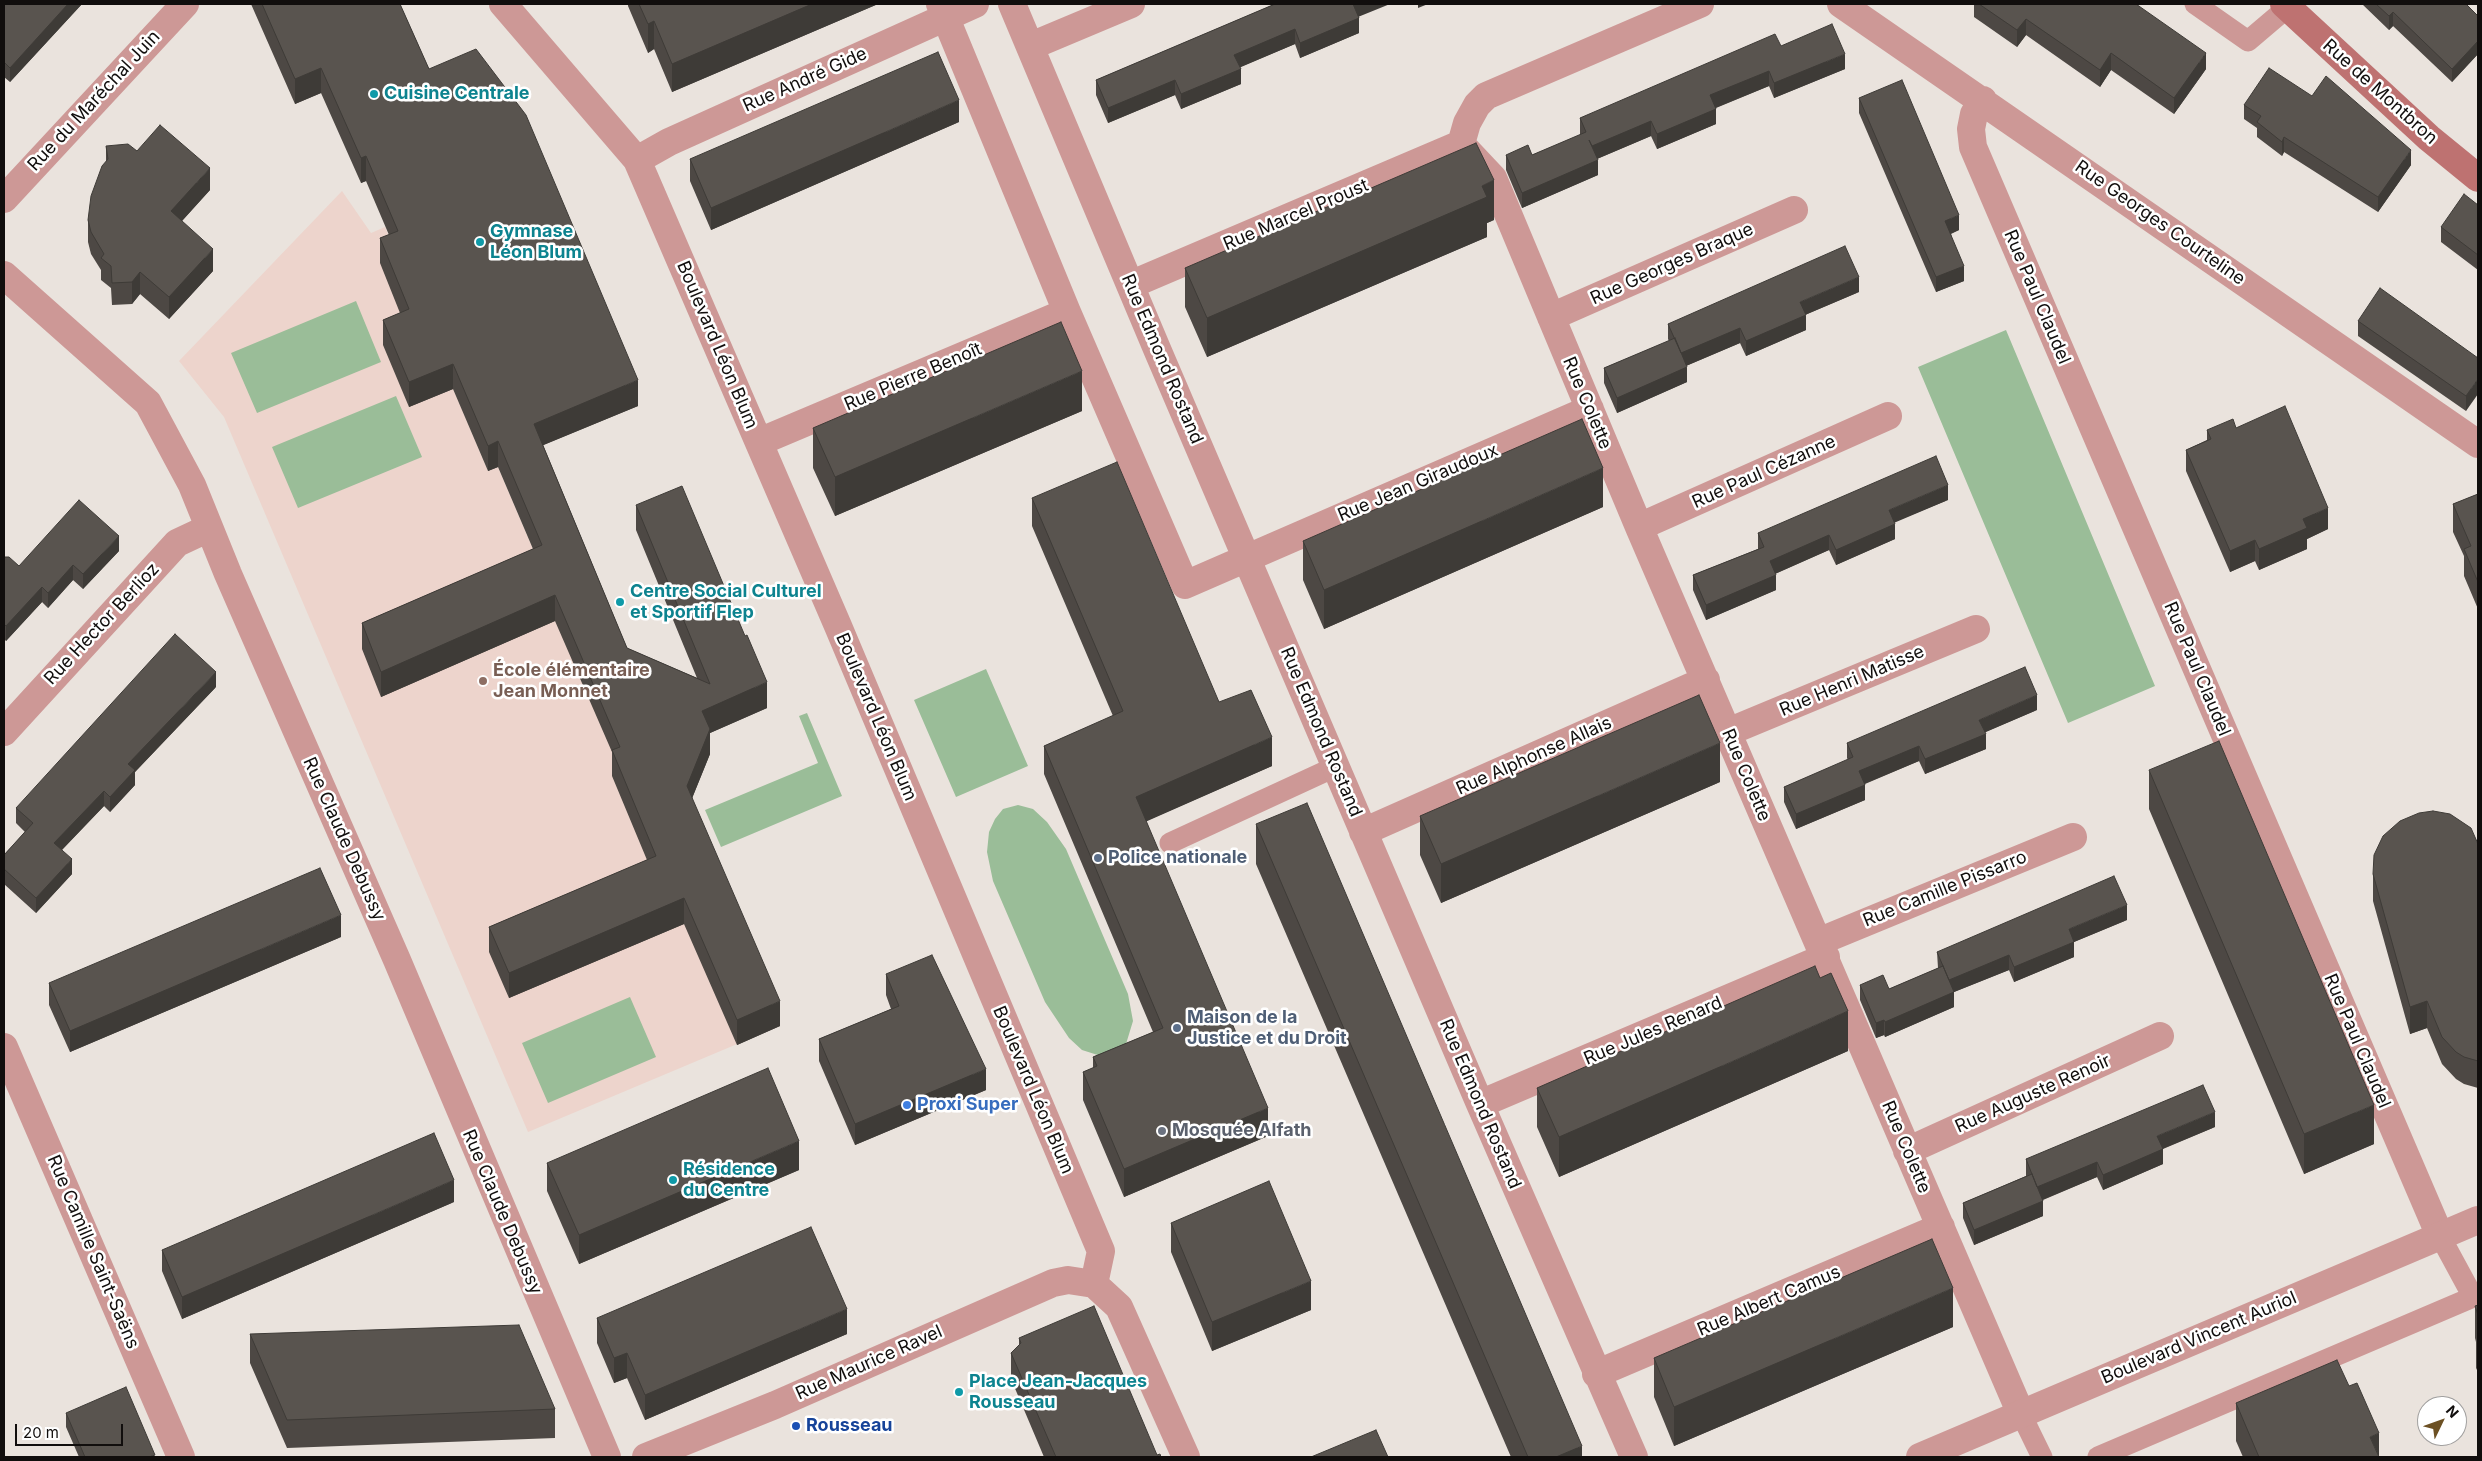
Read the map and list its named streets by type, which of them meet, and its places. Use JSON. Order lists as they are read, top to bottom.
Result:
{
  "streets": {
    "main road": ["Rue de Montbron"],
    "street": [
      "Rue André Gide",
      "Rue du Maréchal Juin",
      "Rue Marcel Proust",
      "Rue Georges Courteline",
      "Rue Georges Braque",
      "Rue Paul Claudel",
      "Boulevard Léon Blum",
      "Rue Edmond Rostand",
      "Rue Pierre Benoît",
      "Rue Colette",
      "Rue Paul Cézanne",
      "Rue Jean Giraudoux",
      "Rue Hector Berlioz",
      "Rue Henri Matisse",
      "Rue Alphonse Allais",
      "Rue Claude Debussy",
      "Rue Camille Pissarro",
      "Rue Jules Renard",
      "Rue Auguste Renoir",
      "Rue Camille Saint-Saëns",
      "Rue Albert Camus",
      "Boulevard Vincent Auriol",
      "Rue Maurice Ravel"
    ]
  },
  "crossings": [
    ["Rue André Gide", "Boulevard Léon Blum"],
    ["Rue Marcel Proust", "Rue Edmond Rostand"],
    ["Rue Marcel Proust", "Rue Colette"],
    ["Rue Georges Courteline", "Rue Paul Claudel"],
    ["Rue Georges Braque", "Rue Colette"],
    ["Rue Paul Claudel", "Boulevard Vincent Auriol"],
    ["Boulevard Léon Blum", "Rue Pierre Benoît"],
    ["Boulevard Léon Blum", "Rue Maurice Ravel"],
    ["Rue Edmond Rostand", "Rue Jean Giraudoux"],
    ["Rue Edmond Rostand", "Rue Alphonse Allais"],
    ["Rue Edmond Rostand", "Rue Jules Renard"],
    ["Rue Edmond Rostand", "Rue Albert Camus"],
    ["Rue Pierre Benoît", "Rue Jean Giraudoux"],
    ["Rue Colette", "Rue Paul Cézanne"],
    ["Rue Colette", "Rue Jean Giraudoux"],
    ["Rue Colette", "Rue Henri Matisse"],
    ["Rue Colette", "Rue Alphonse Allais"],
    ["Rue Colette", "Rue Camille Pissarro"],
    ["Rue Colette", "Rue Jules Renard"],
    ["Rue Colette", "Rue Auguste Renoir"],
    ["Rue Colette", "Rue Albert Camus"],
    ["Rue Colette", "Boulevard Vincent Auriol"],
    ["Rue Hector Berlioz", "Rue Claude Debussy"],
    ["Rue Camille Pissarro", "Rue Jules Renard"]
  ],
  "places": [
    "Cuisine Centrale",
    "Gymnase Léon Blum",
    "Centre Social Culturel et Sportif Flep",
    "École élémentaire Jean Monnet",
    "Police nationale",
    "Maison de la Justice et du Droit",
    "Proxi Super",
    "Mosquée Alfath",
    "Résidence du Centre",
    "Place Jean-Jacques Rousseau",
    "Rousseau"
  ],
  "scale_bar": "20 m",
  "north": "top right"
}
